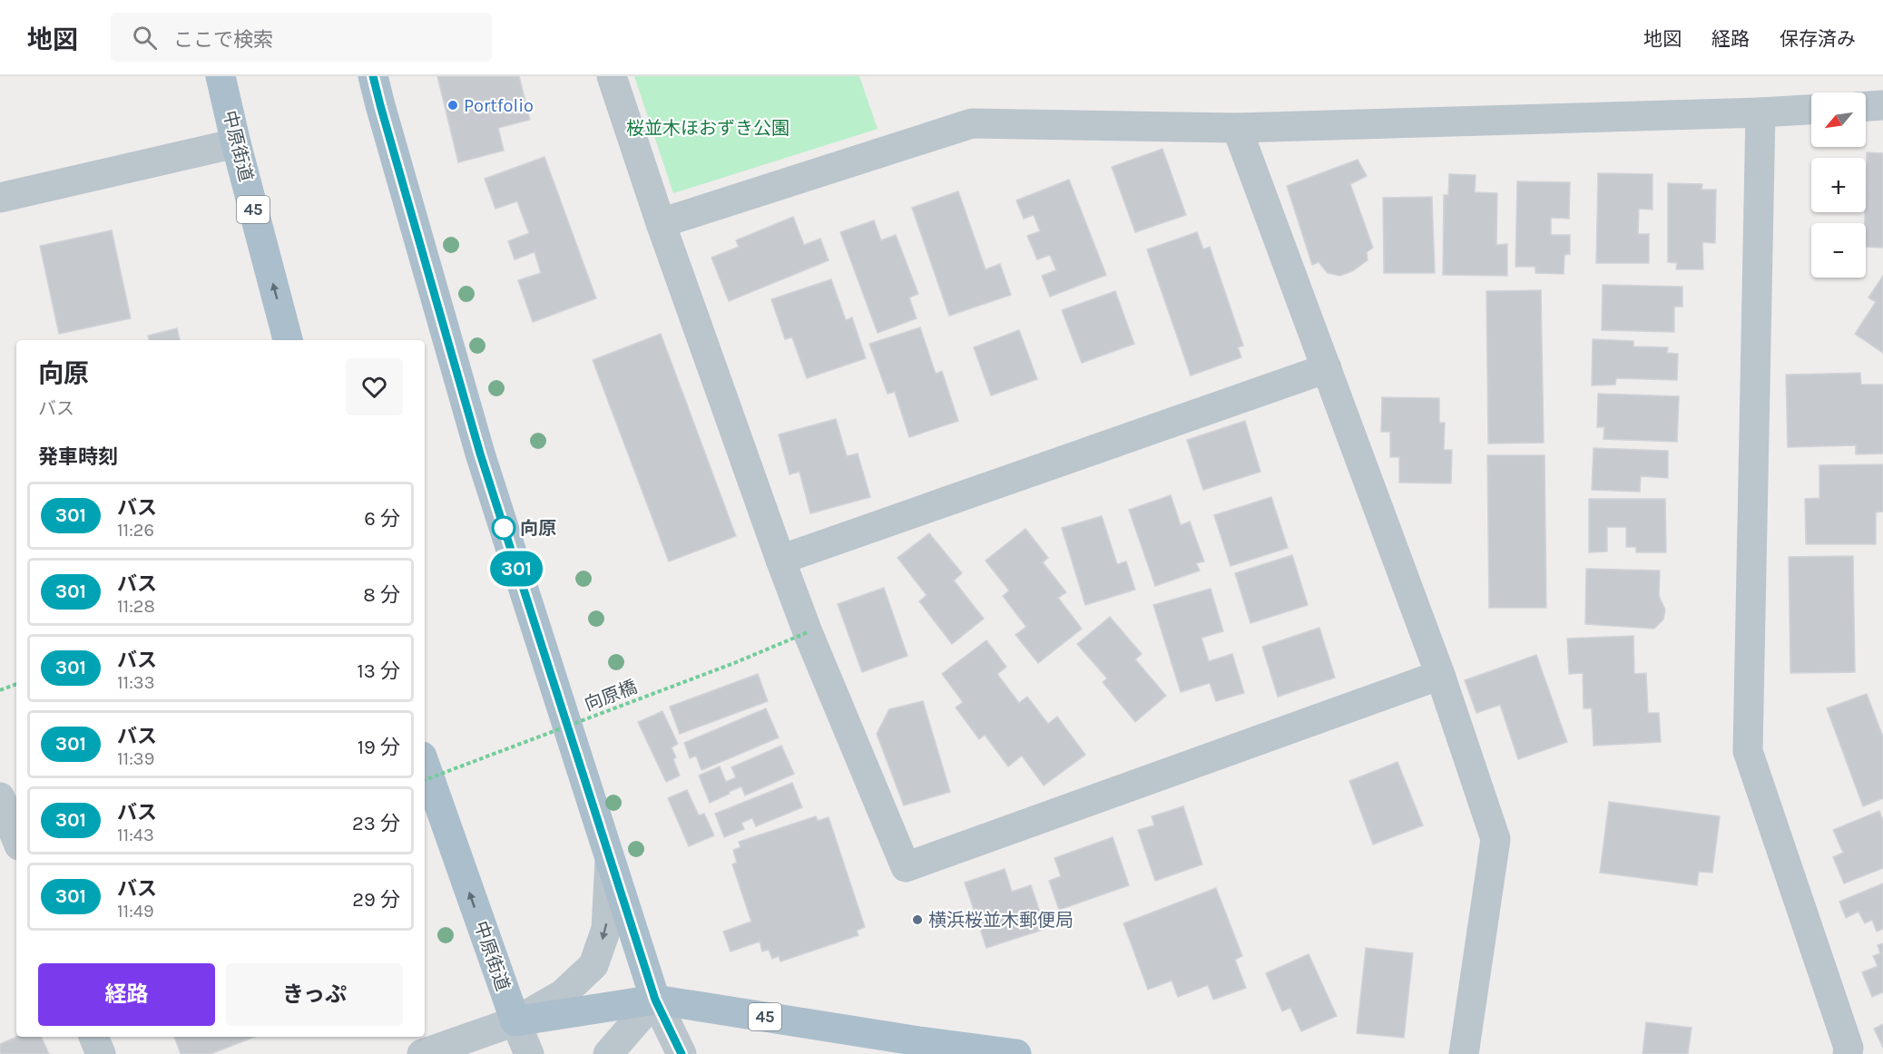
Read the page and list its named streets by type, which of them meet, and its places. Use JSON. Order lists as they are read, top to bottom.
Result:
{
  "streets": {
    "main road": ["中原街道", "45"],
    "path": ["向原橋"]
  },
  "crossings": [
    ["中原街道", "45"]
  ],
  "parks": ["桜並木ほおずき公園"],
  "places": ["Portfolio", "向原", "横浜桜並木郵便局"],
  "lines": ["bus line 301"],
  "north": "bottom left",
  "page": {
    "header": "地図",
    "search": "ここで検索",
    "nav": ["地図", "経路", "保存済み"],
    "on_map": "301",
    "map_buttons": ["+", "−"],
    "heading": [
      ["向原", "バス"],
      "発車時刻"
    ],
    "list": [
      {
        "mark": "301",
        "name": "バス",
        "note": "11:26",
        "value": "6 分"
      },
      {
        "mark": "301",
        "name": "バス",
        "note": "11:28",
        "value": "8 分"
      },
      {
        "mark": "301",
        "name": "バス",
        "note": "11:33",
        "value": "13 分"
      },
      {
        "mark": "301",
        "name": "バス",
        "note": "11:39",
        "value": "19 分"
      },
      {
        "mark": "301",
        "name": "バス",
        "note": "11:43",
        "value": "23 分"
      },
      {
        "mark": "301",
        "name": "バス",
        "note": "11:49",
        "value": "29 分"
      }
    ],
    "buttons": ["経路", "きっぷ"]
  }
}
